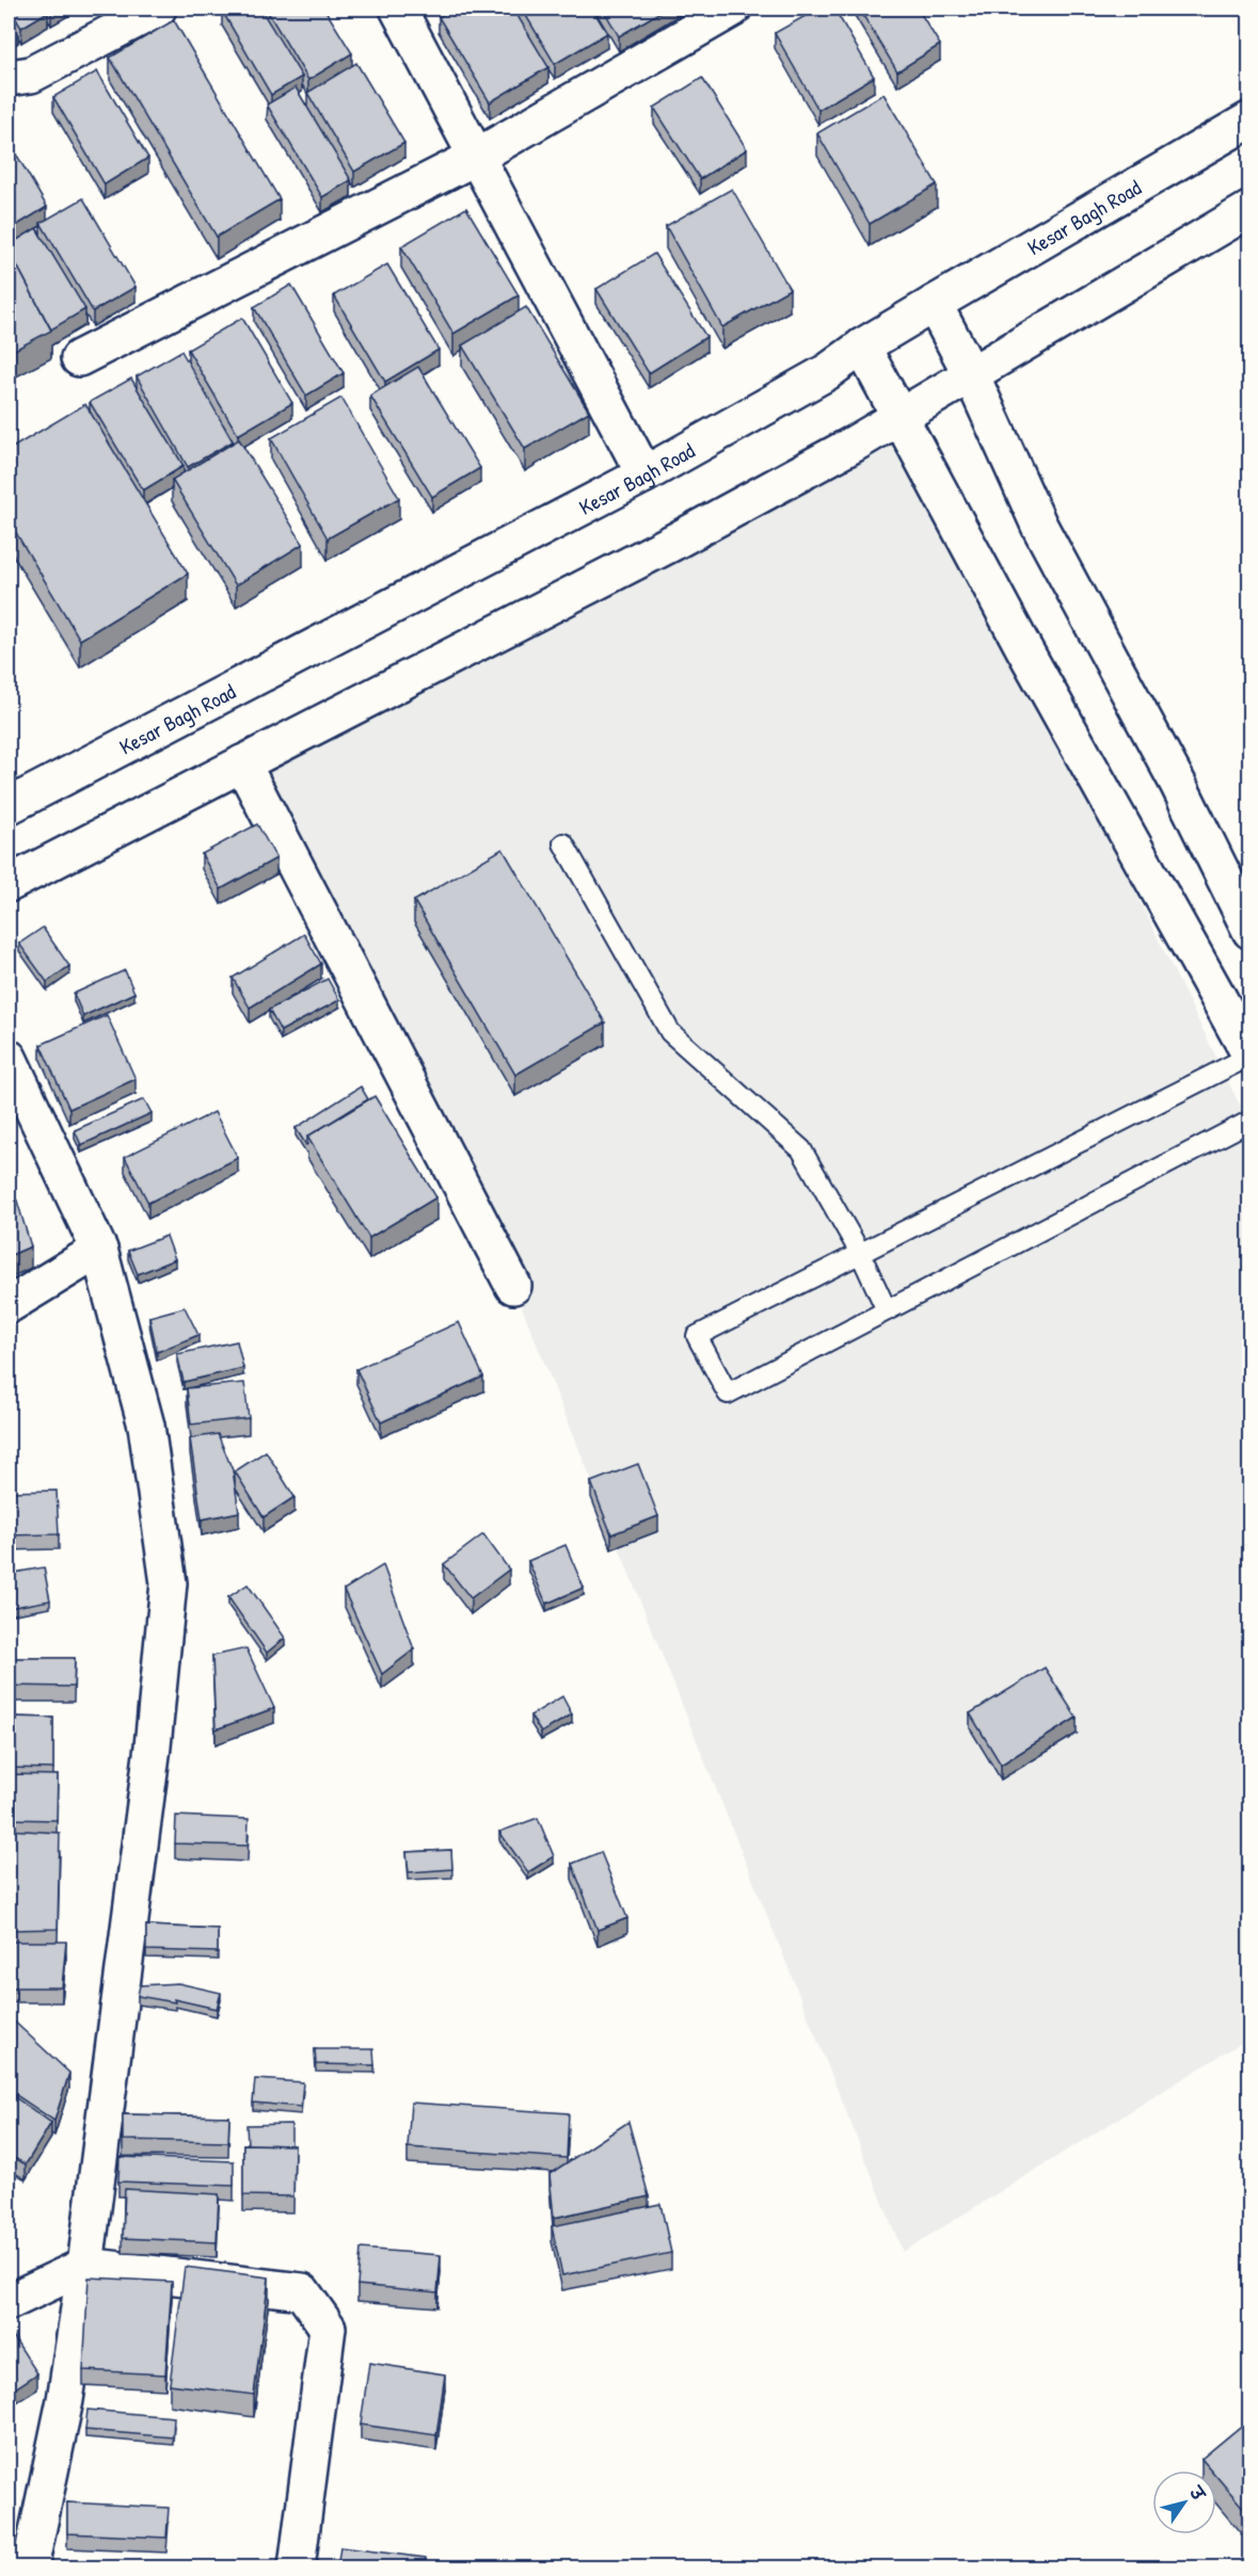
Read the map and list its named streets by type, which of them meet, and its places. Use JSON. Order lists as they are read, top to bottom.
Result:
{
  "streets": {
    "main road": ["Kesar Bagh Road"]
  },
  "north": "top right"
}
